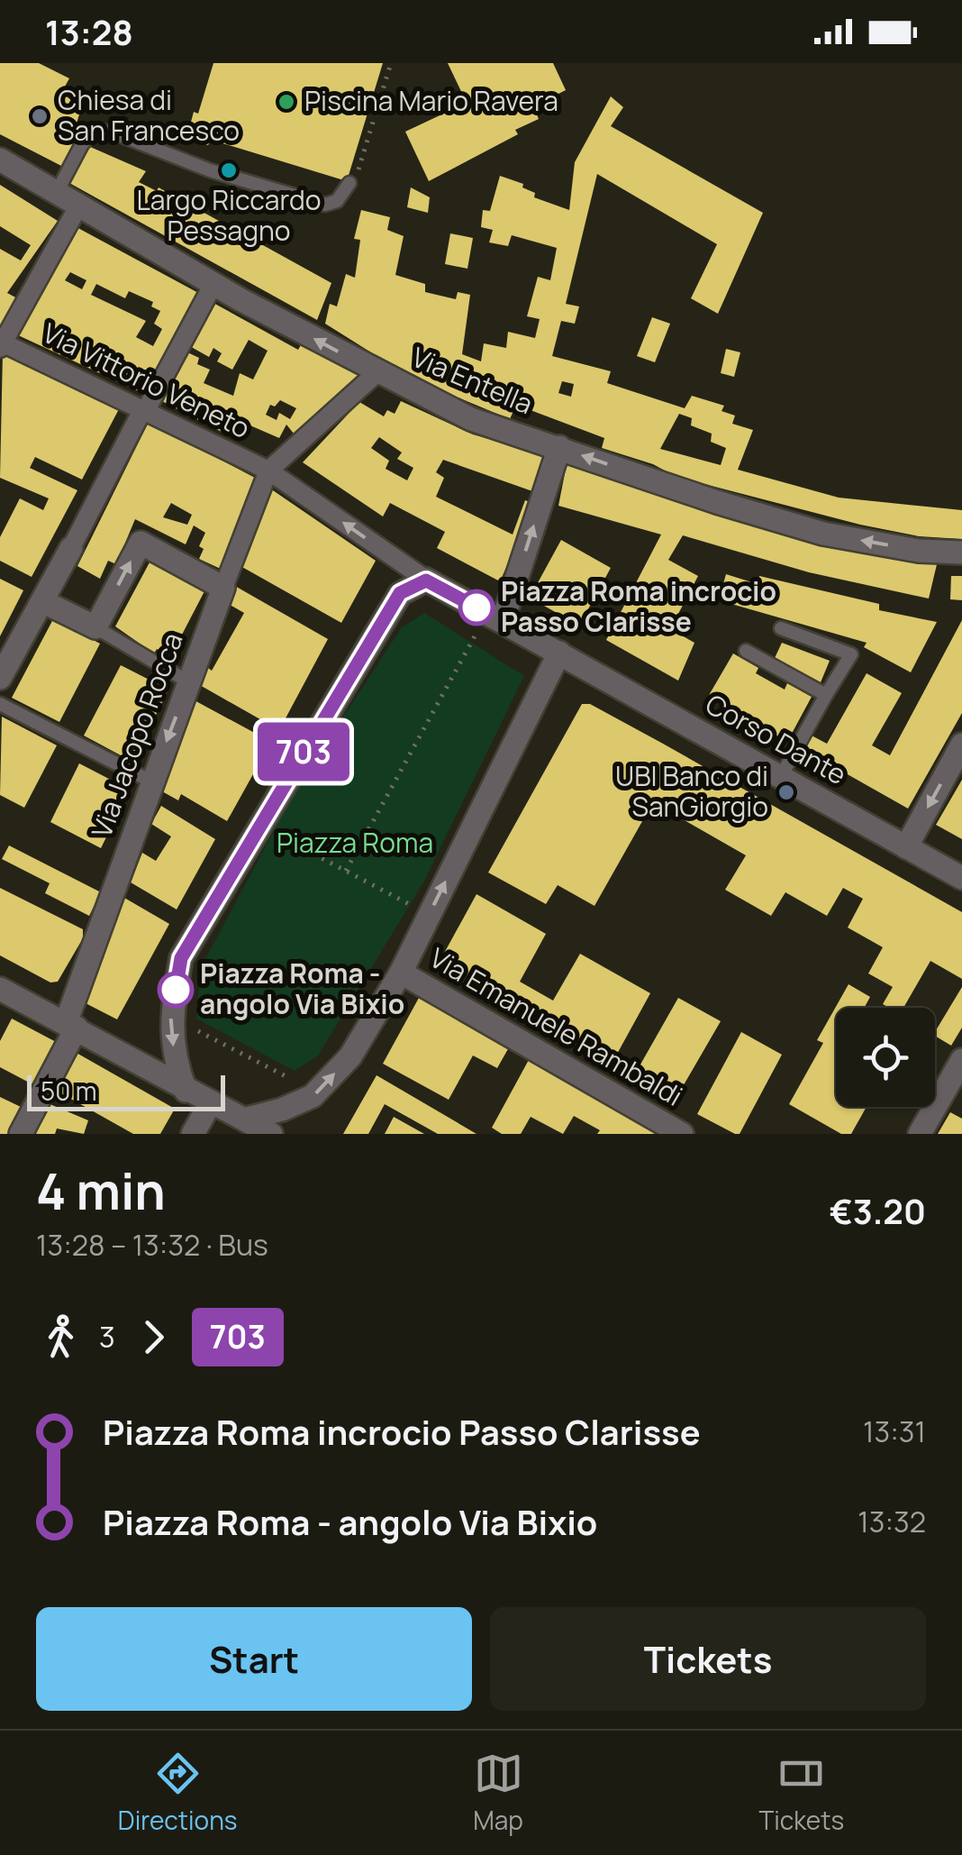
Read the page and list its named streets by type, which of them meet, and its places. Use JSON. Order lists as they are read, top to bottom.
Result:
{
  "streets": {
    "street": [
      "Via Vittorio Veneto",
      "Via Entella",
      "Via Jacopo Rocca",
      "Corso Dante",
      "Via Emanuele Rambaldi"
    ]
  },
  "crossings": [
    ["Via Vittorio Veneto", "Via Jacopo Rocca"]
  ],
  "one_way": ["Via Entella"],
  "parks": ["Piazza Roma"],
  "places": [
    "Piscina Mario Ravera",
    "Chiesa di San Francesco",
    "Largo Riccardo Pessagno",
    "Piazza Roma incrocio Passo Clarisse",
    "UBI Banco di SanGiorgio",
    "Piazza Roma - angolo Via Bixio"
  ],
  "lines": ["bus line 703"],
  "scale_bar": "50 m",
  "page": {
    "status": "13:28",
    "on_map": "703",
    "scale": "50 m",
    "heading": ["4 min", "13:28 – 13:32 · Bus", "€3.20"],
    "legs": ["3", "703"],
    "list": [
      {
        "name": "Piazza Roma incrocio Passo Clarisse",
        "value": "13:31"
      },
      {
        "name": "Piazza Roma - angolo Via Bixio",
        "value": "13:32"
      }
    ],
    "buttons": ["Start", "Tickets"],
    "tabs": ["Directions", "Map", "Tickets"]
  }
}
